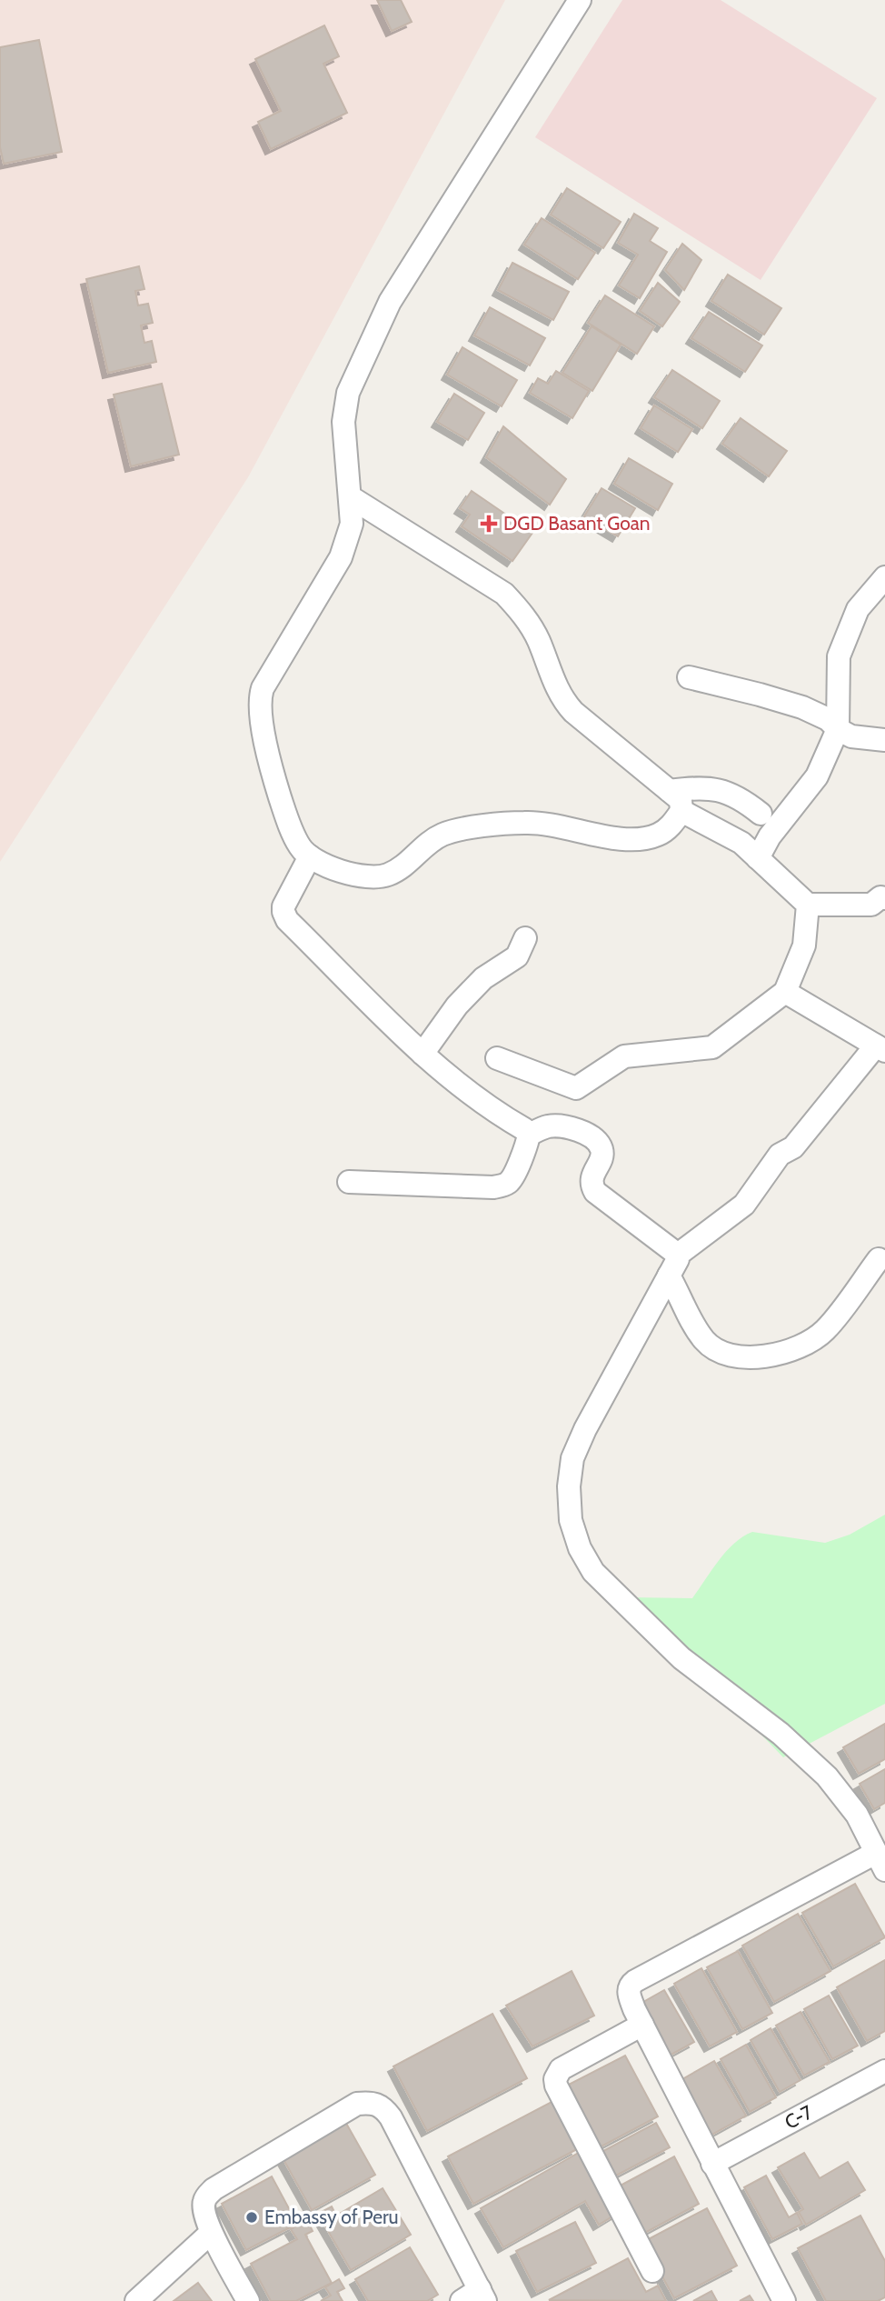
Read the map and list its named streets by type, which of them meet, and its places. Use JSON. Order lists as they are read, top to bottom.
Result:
{
  "streets": {
    "street": ["C-7"]
  },
  "places": {
    "health": ["DGD Basant Goan"],
    "other": ["Embassy of Peru"]
  }
}
